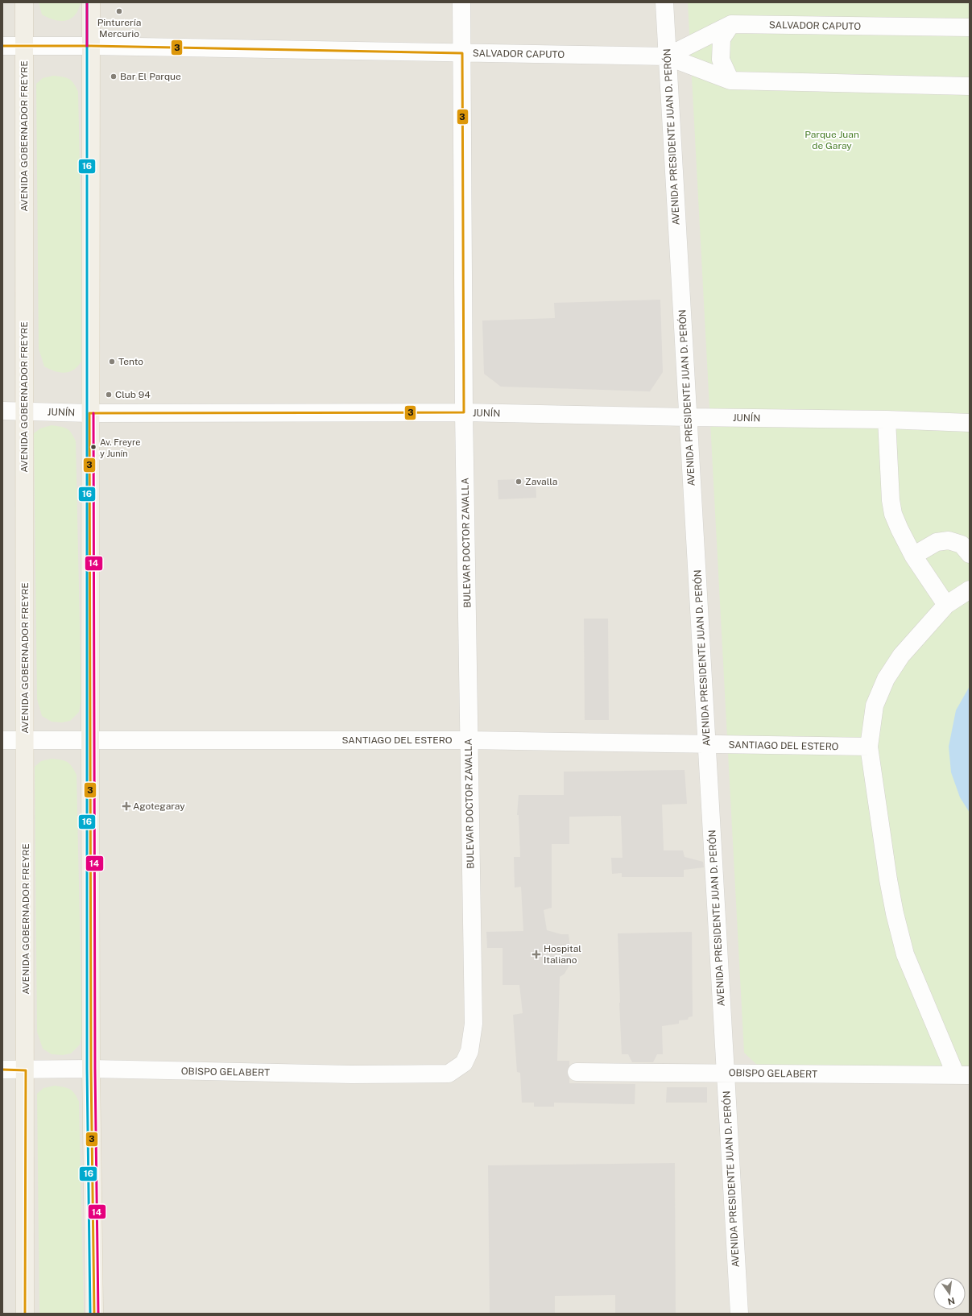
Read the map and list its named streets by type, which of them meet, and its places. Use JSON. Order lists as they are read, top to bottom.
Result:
{
  "streets": {
    "main road": ["AVENIDA GOBERNADOR FREYRE"],
    "street": [
      "SALVADOR CAPUTO",
      "AVENIDA PRESIDENTE JUAN D. PERÓN",
      "JUNÍN",
      "BULEVAR DOCTOR ZAVALLA",
      "SANTIAGO DEL ESTERO",
      "OBISPO GELABERT"
    ]
  },
  "crossings": [
    ["SALVADOR CAPUTO", "AVENIDA GOBERNADOR FREYRE"],
    ["SALVADOR CAPUTO", "AVENIDA PRESIDENTE JUAN D. PERÓN"],
    ["SALVADOR CAPUTO", "BULEVAR DOCTOR ZAVALLA"],
    ["AVENIDA GOBERNADOR FREYRE", "JUNÍN"],
    ["AVENIDA GOBERNADOR FREYRE", "SANTIAGO DEL ESTERO"],
    ["AVENIDA GOBERNADOR FREYRE", "OBISPO GELABERT"],
    ["AVENIDA PRESIDENTE JUAN D. PERÓN", "JUNÍN"],
    ["AVENIDA PRESIDENTE JUAN D. PERÓN", "SANTIAGO DEL ESTERO"],
    ["AVENIDA PRESIDENTE JUAN D. PERÓN", "OBISPO GELABERT"],
    ["JUNÍN", "BULEVAR DOCTOR ZAVALLA"],
    ["BULEVAR DOCTOR ZAVALLA", "SANTIAGO DEL ESTERO"],
    ["BULEVAR DOCTOR ZAVALLA", "OBISPO GELABERT"]
  ],
  "parks": ["Parque Juan de Garay"],
  "places": {
    "other": [
      "Pinturería Mercurio",
      "Bar El Parque",
      "Tento",
      "Club 94",
      "Av. Freyre y Junín",
      "Zavalla"
    ],
    "health": ["Agotegaray", "Hospital Italiano"]
  },
  "lines": ["transit line 16", "transit line 14", "transit line 3"],
  "north": "bottom"
}
